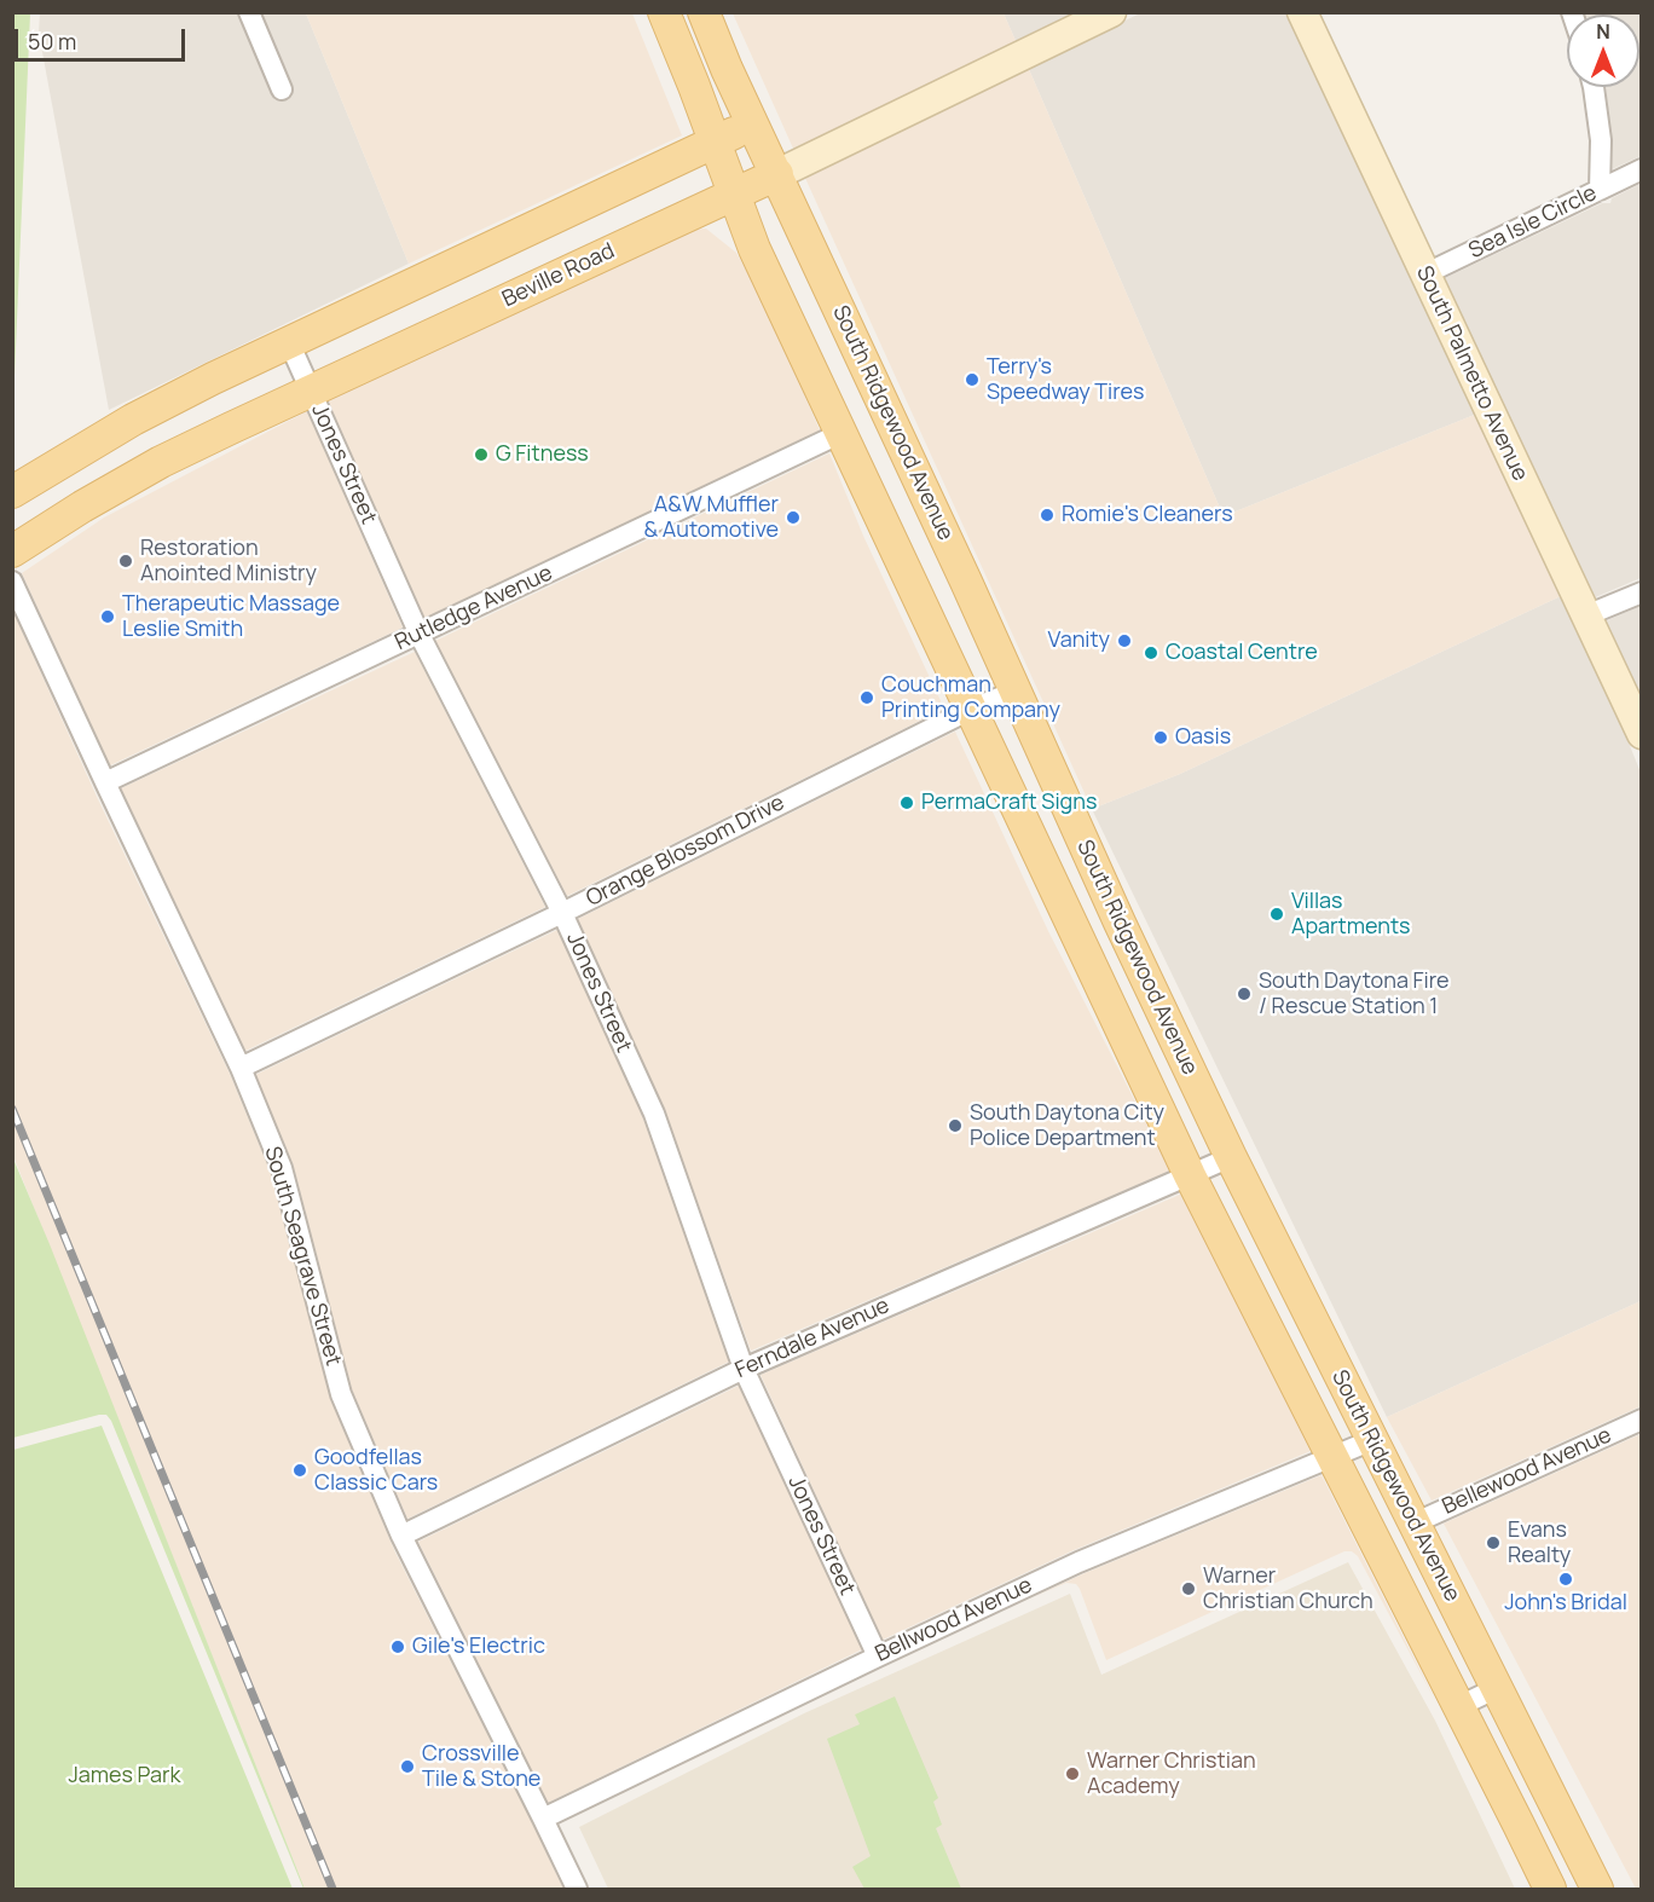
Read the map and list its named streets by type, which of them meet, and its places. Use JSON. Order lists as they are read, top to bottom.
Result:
{
  "streets": {
    "main road": ["Beville Road", "South Ridgewood Avenue"],
    "street": [
      "Sea Isle Circle",
      "South Palmetto Avenue",
      "Jones Street",
      "Rutledge Avenue",
      "Orange Blossom Drive",
      "South Seagrave Street",
      "Ferndale Avenue",
      "Bellewood Avenue",
      "Bellwood Avenue"
    ]
  },
  "crossings": [
    ["Sea Isle Circle", "South Palmetto Avenue"],
    ["Beville Road", "South Ridgewood Avenue"],
    ["Beville Road", "Jones Street"],
    ["South Ridgewood Avenue", "Rutledge Avenue"],
    ["South Ridgewood Avenue", "Orange Blossom Drive"],
    ["South Ridgewood Avenue", "Ferndale Avenue"],
    ["South Ridgewood Avenue", "Bellewood Avenue"],
    ["South Ridgewood Avenue", "Bellwood Avenue"],
    ["Jones Street", "Rutledge Avenue"],
    ["Jones Street", "Orange Blossom Drive"],
    ["Jones Street", "Ferndale Avenue"],
    ["Jones Street", "Bellwood Avenue"],
    ["Rutledge Avenue", "South Seagrave Street"],
    ["Orange Blossom Drive", "South Seagrave Street"],
    ["South Seagrave Street", "Ferndale Avenue"],
    ["South Seagrave Street", "Bellwood Avenue"]
  ],
  "parks": ["James Park"],
  "places": [
    "Terry's Speedway Tires",
    "G Fitness",
    "Romie's Cleaners",
    "A&W Muffler & Automotive",
    "Restoration Anointed Ministry",
    "Therapeutic Massage Leslie Smith",
    "Vanity",
    "Coastal Centre",
    "Couchman Printing Company",
    "Oasis",
    "PermaCraft Signs",
    "Villas Apartments",
    "South Daytona Fire / Rescue Station 1",
    "South Daytona City Police Department",
    "Goodfellas Classic Cars",
    "Evans Realty",
    "John's Bridal",
    "Warner Christian Church",
    "Gile's Electric",
    "Crossville Tile & Stone",
    "Warner Christian Academy"
  ],
  "scale_bar": "50 m",
  "north": "top"
}
